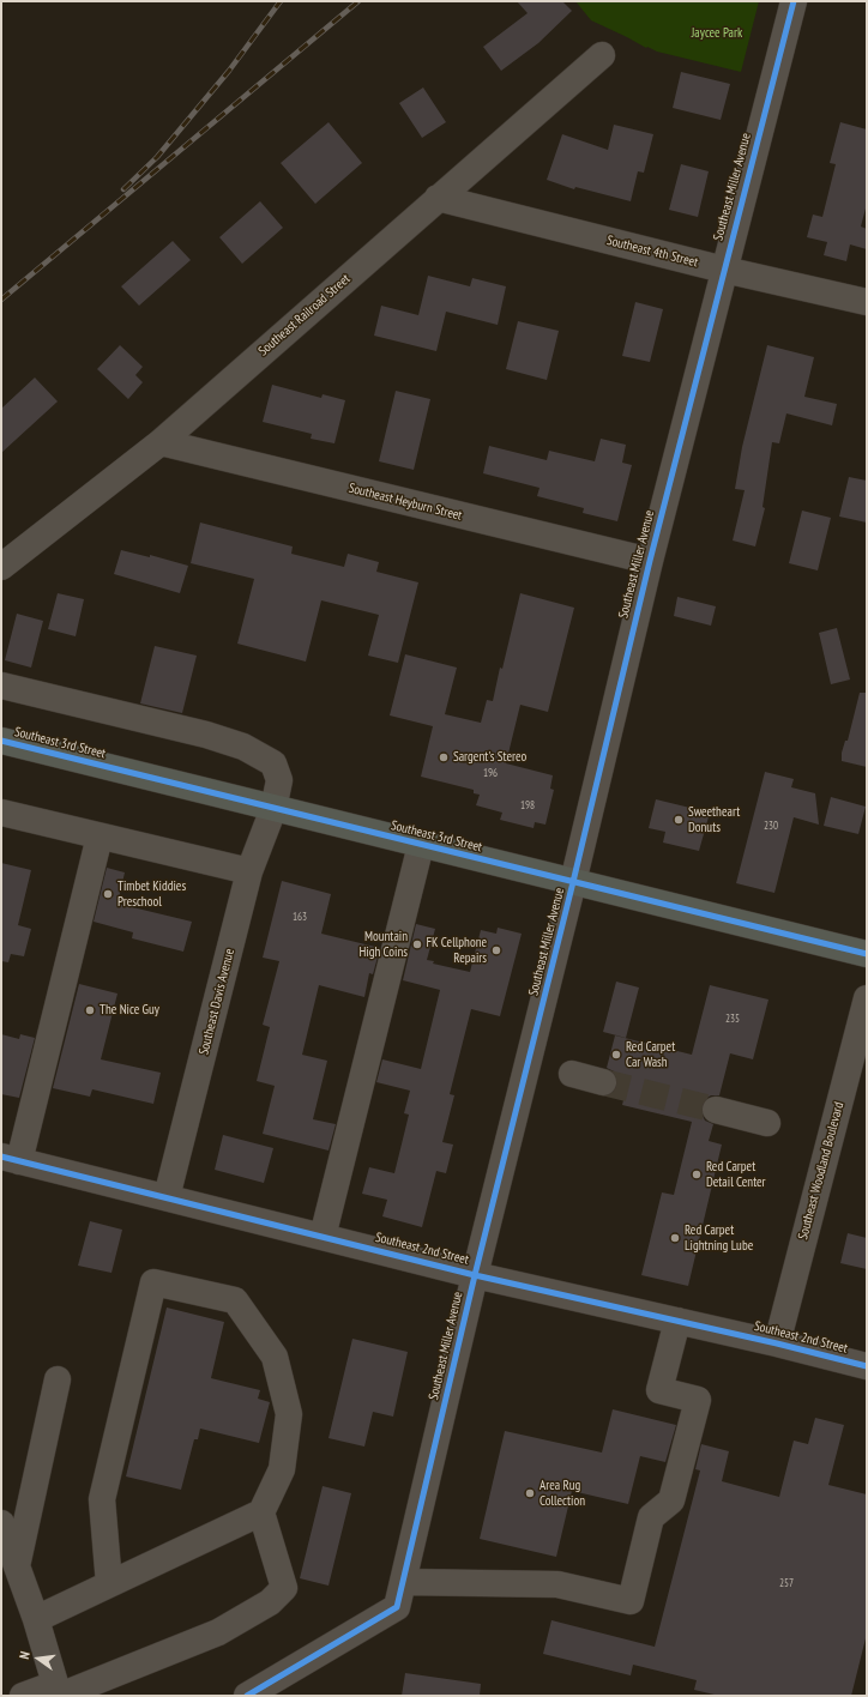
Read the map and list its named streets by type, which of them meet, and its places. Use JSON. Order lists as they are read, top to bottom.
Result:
{
  "streets": {
    "main road": ["Southeast 3rd Street"],
    "street": [
      "Southeast Miller Avenue",
      "Southeast 4th Street",
      "Southeast Railroad Street",
      "Southeast Heyburn Street",
      "Southeast Davis Avenue",
      "Southeast Woodland Boulevard",
      "Southeast 2nd Street"
    ]
  },
  "crossings": [
    ["Southeast Miller Avenue", "Southeast 4th Street"],
    ["Southeast Miller Avenue", "Southeast Heyburn Street"],
    ["Southeast Miller Avenue", "Southeast 3rd Street"],
    ["Southeast Miller Avenue", "Southeast 2nd Street"],
    ["Southeast 4th Street", "Southeast Railroad Street"],
    ["Southeast Railroad Street", "Southeast Heyburn Street"],
    ["Southeast 3rd Street", "Southeast Davis Avenue"],
    ["Southeast Davis Avenue", "Southeast 2nd Street"],
    ["Southeast Woodland Boulevard", "Southeast 2nd Street"]
  ],
  "parks": ["Jaycee Park"],
  "places": [
    "Sargent's Stereo",
    "Sweetheart Donuts",
    "Timbet Kiddies Preschool",
    "Mountain High Coins",
    "FK Cellphone Repairs",
    "The Nice Guy",
    "Red Carpet Car Wash",
    "Red Carpet Detail Center",
    "Red Carpet Lightning Lube",
    "Area Rug Collection"
  ],
  "house_numbers": [
    "196",
    "198",
    "230",
    "163",
    "235",
    "257"
  ],
  "north": "left"
}
